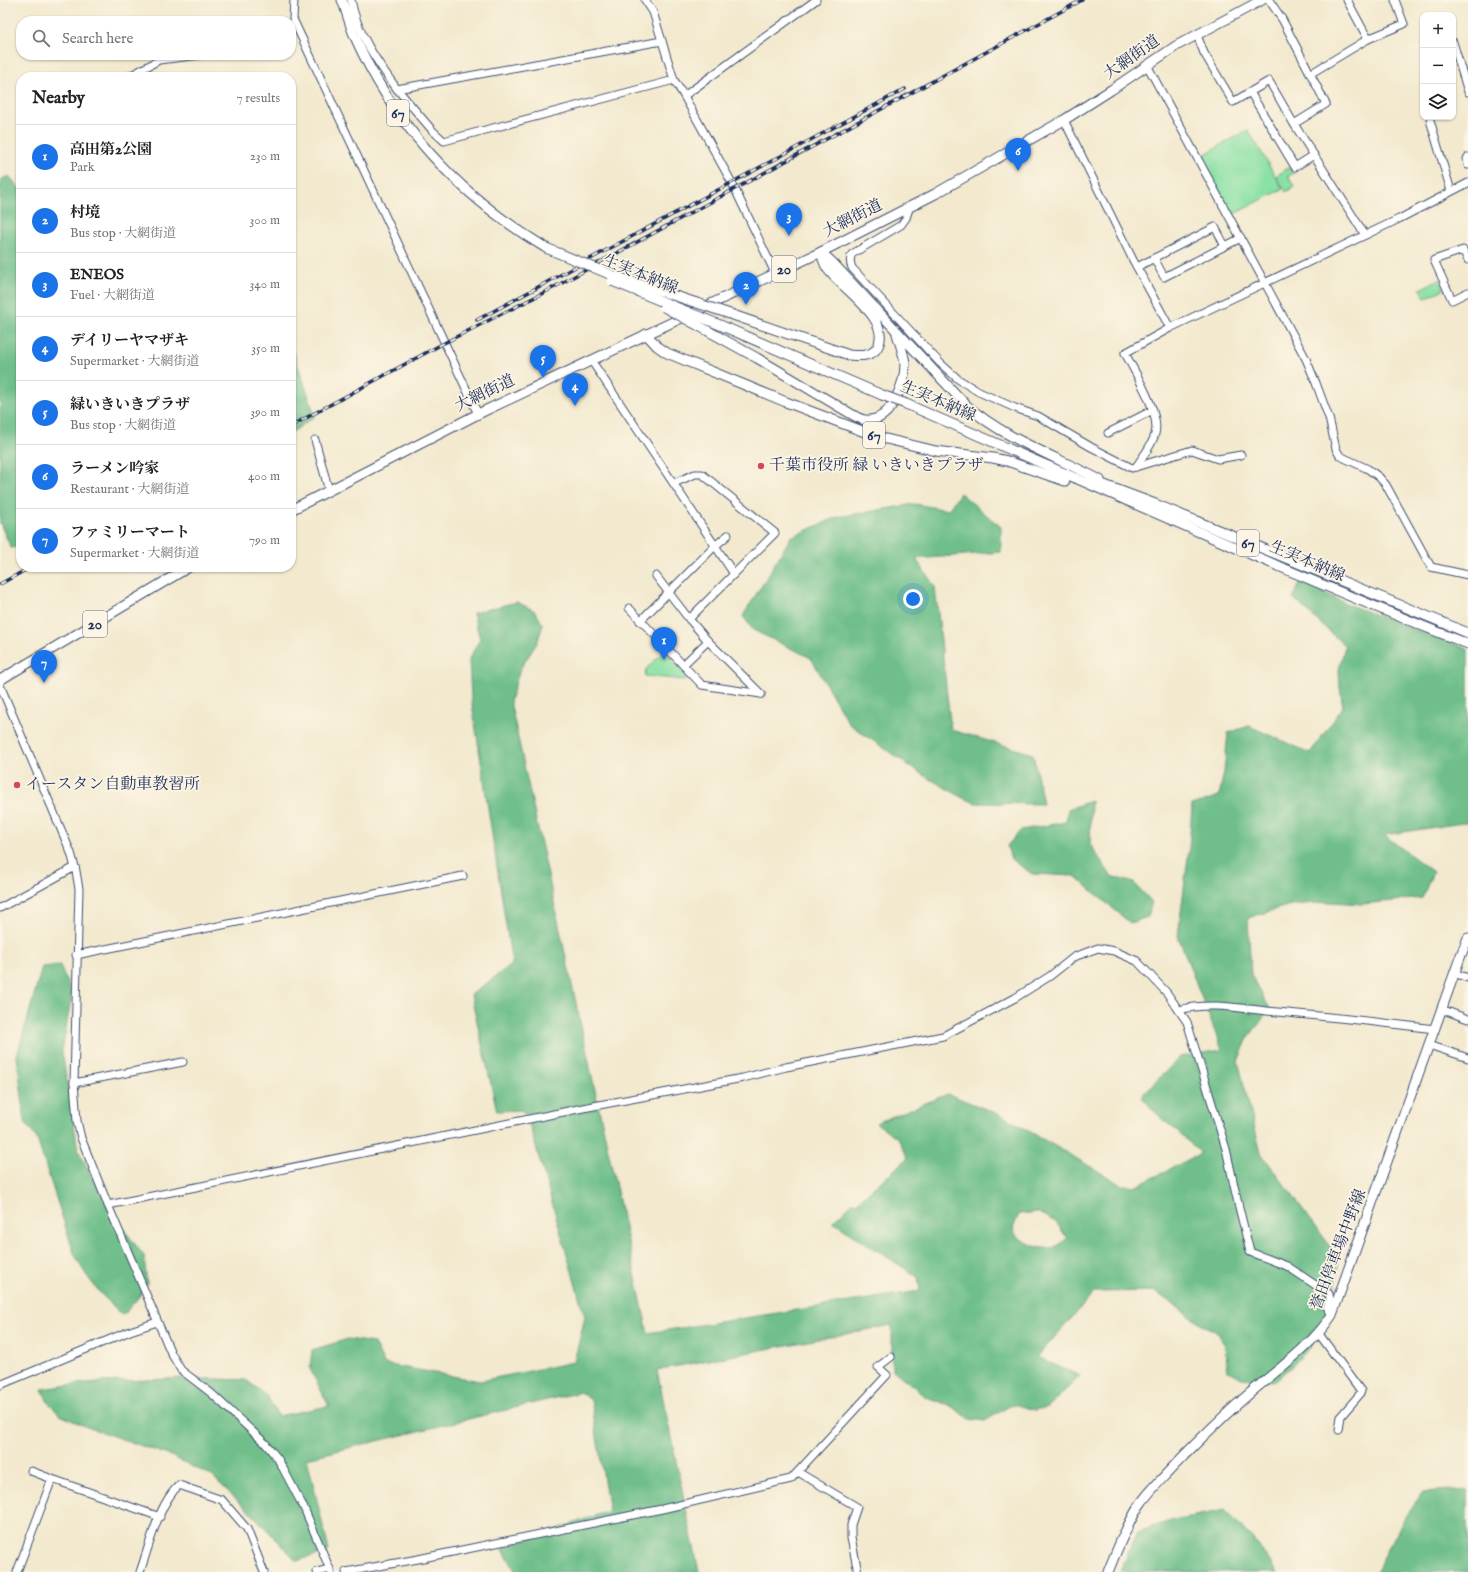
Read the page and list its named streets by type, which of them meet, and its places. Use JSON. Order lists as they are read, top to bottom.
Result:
{
  "streets": {
    "main road": [
      "大網街道",
      "67",
      "20",
      "生実本納線",
      "誉田停車場中野線"
    ]
  },
  "crossings": [
    ["大網街道", "67"],
    ["67", "生実本納線"]
  ],
  "places": ["千葉市役所 緑 いきいきプラザ", "イースタン自動車教習所"],
  "page": {
    "map_buttons": ["+", "−"],
    "search": "Search here",
    "heading": ["Nearby", "7 results"],
    "list": [
      {
        "mark": "1",
        "name": "高田第2公園",
        "note": "Park",
        "value": "230 m"
      },
      {
        "mark": "2",
        "name": "村境",
        "note": "Bus stop · 大網街道",
        "value": "300 m"
      },
      {
        "mark": "3",
        "name": "ENEOS",
        "note": "Fuel · 大網街道",
        "value": "340 m"
      },
      {
        "mark": "4",
        "name": "デイリーヤマザキ",
        "note": "Supermarket · 大網街道",
        "value": "350 m"
      },
      {
        "mark": "5",
        "name": "緑いきいきプラザ",
        "note": "Bus stop · 大網街道",
        "value": "390 m"
      },
      {
        "mark": "6",
        "name": "ラーメン吟家",
        "note": "Restaurant · 大網街道",
        "value": "400 m"
      },
      {
        "mark": "7",
        "name": "ファミリーマート",
        "note": "Supermarket · 大網街道",
        "value": "790 m"
      }
    ],
    "pins": [
      "6",
      "3",
      "2",
      "5",
      "4",
      "1",
      "7"
    ]
  }
}
